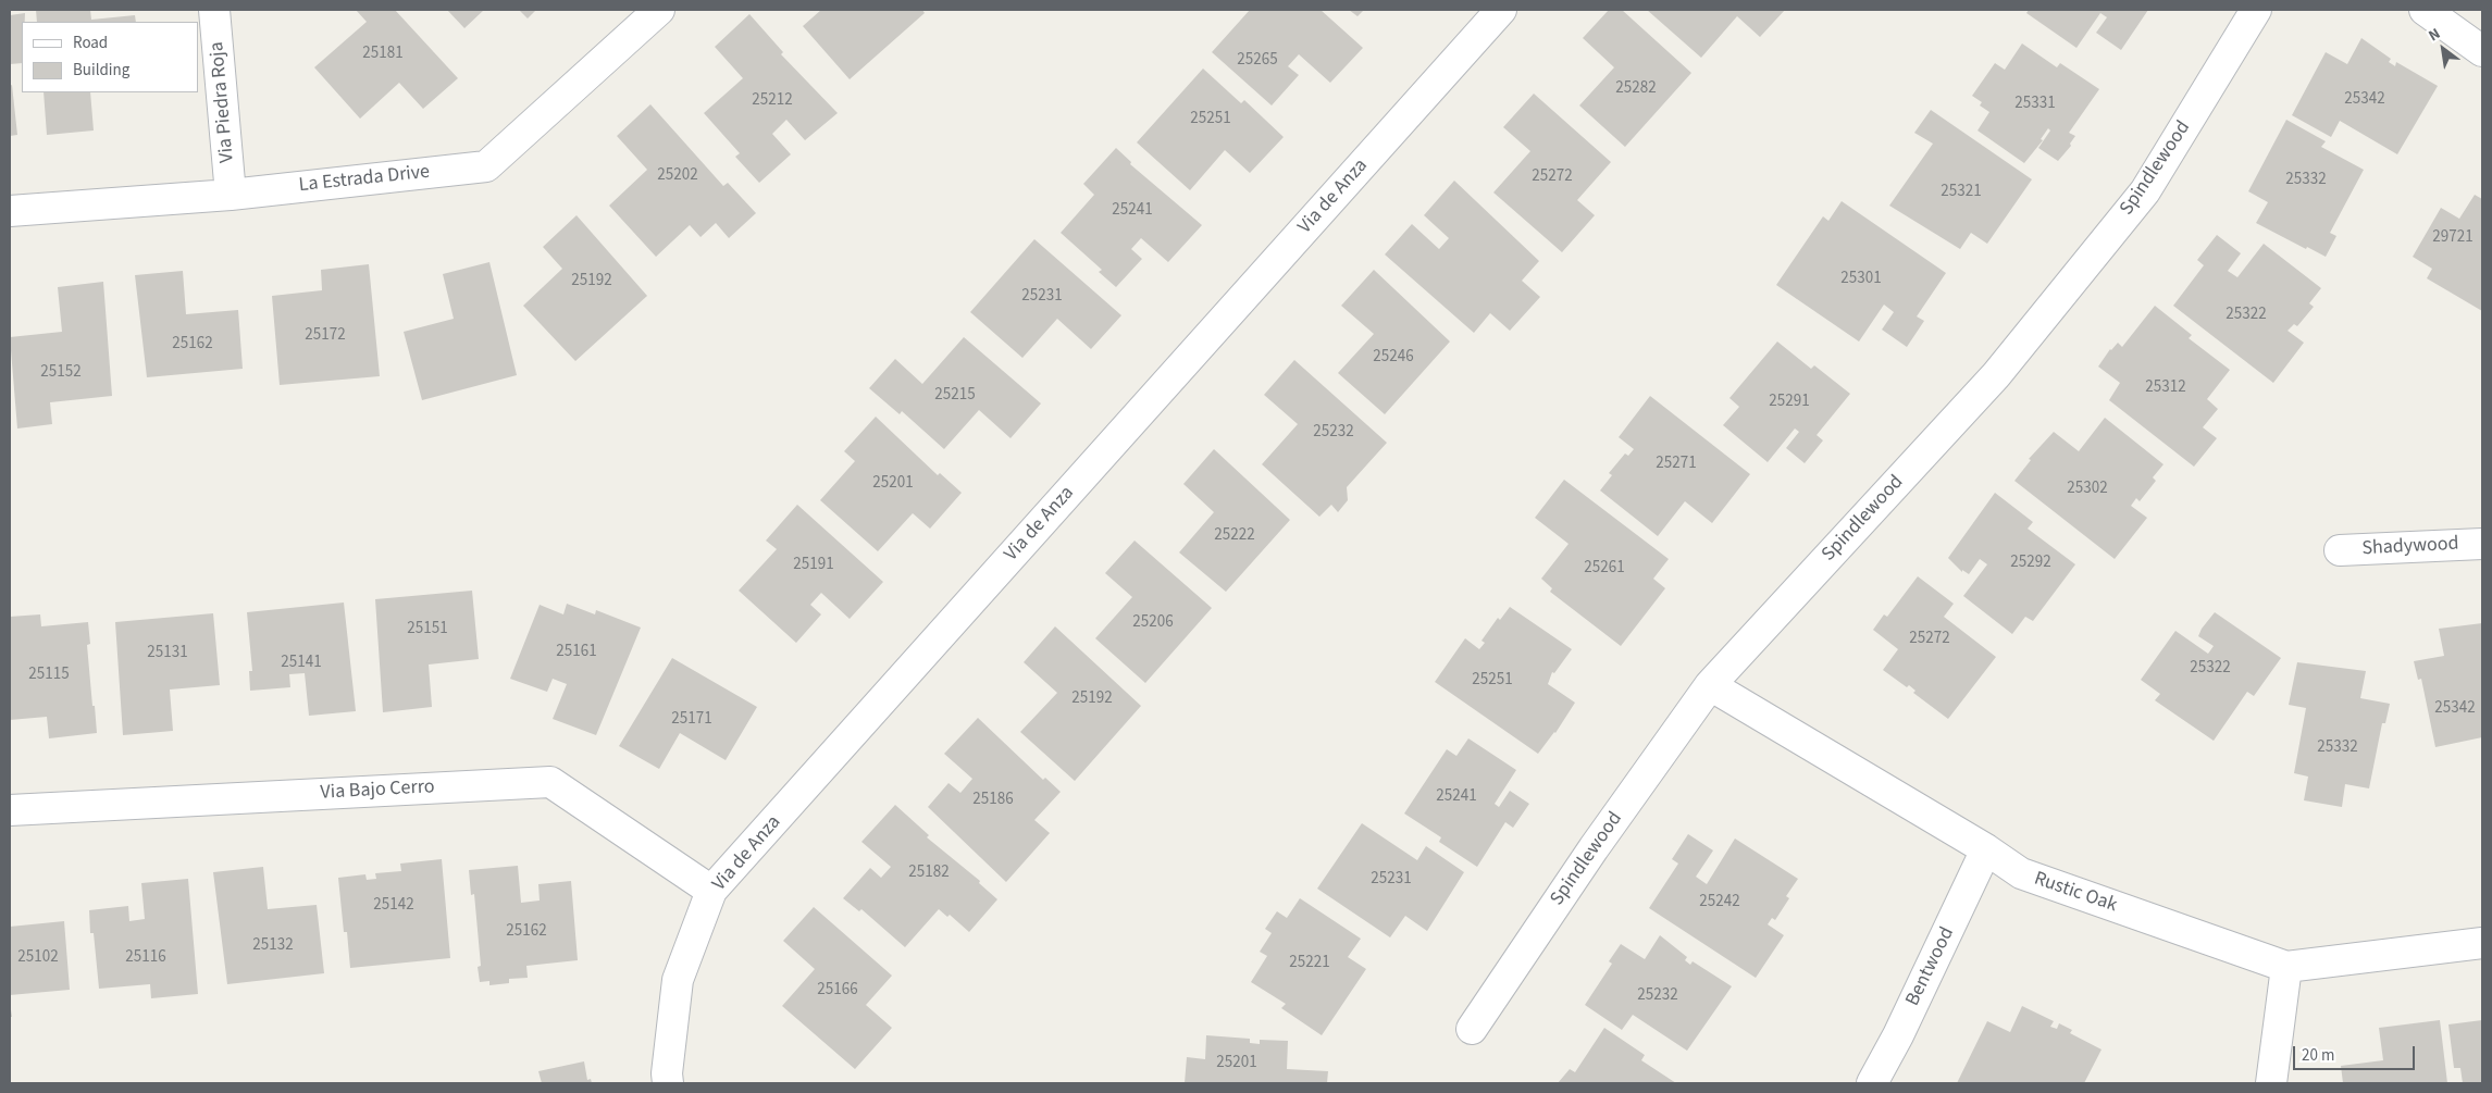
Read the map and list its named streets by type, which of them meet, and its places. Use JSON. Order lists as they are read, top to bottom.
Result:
{
  "streets": {
    "street": [
      "Via Piedra Roja",
      "Spindlewood",
      "La Estrada Drive",
      "Via de Anza",
      "Shadywood",
      "Via Bajo Cerro",
      "Rustic Oak",
      "Bentwood"
    ]
  },
  "crossings": [
    ["Via Piedra Roja", "La Estrada Drive"],
    ["Spindlewood", "Rustic Oak"],
    ["Via de Anza", "Via Bajo Cerro"],
    ["Rustic Oak", "Bentwood"]
  ],
  "house_numbers": [
    "25181",
    "25265",
    "25282",
    "25342",
    "25212",
    "25331",
    "25251",
    "25202",
    "25272",
    "25332",
    "25321",
    "25241",
    "29721",
    "25301",
    "25192",
    "25231",
    "25322",
    "25172",
    "25162",
    "25246",
    "25152",
    "25312",
    "25215",
    "25291",
    "25232",
    "25271",
    "25201",
    "25302",
    "25222",
    "25292",
    "25191",
    "25261",
    "25206",
    "25151",
    "25272",
    "25161",
    "25131",
    "25141",
    "25322",
    "25115",
    "25251",
    "25192",
    "25342",
    "25171",
    "25332",
    "25241",
    "25186",
    "25182",
    "25231",
    "25242",
    "25142",
    "25162",
    "25132",
    "25102",
    "25116",
    "25221",
    "25166",
    "25232",
    "25201"
  ],
  "legend": ["Road", "Building"],
  "scale_bar": "20 m",
  "north": "top left"
}
